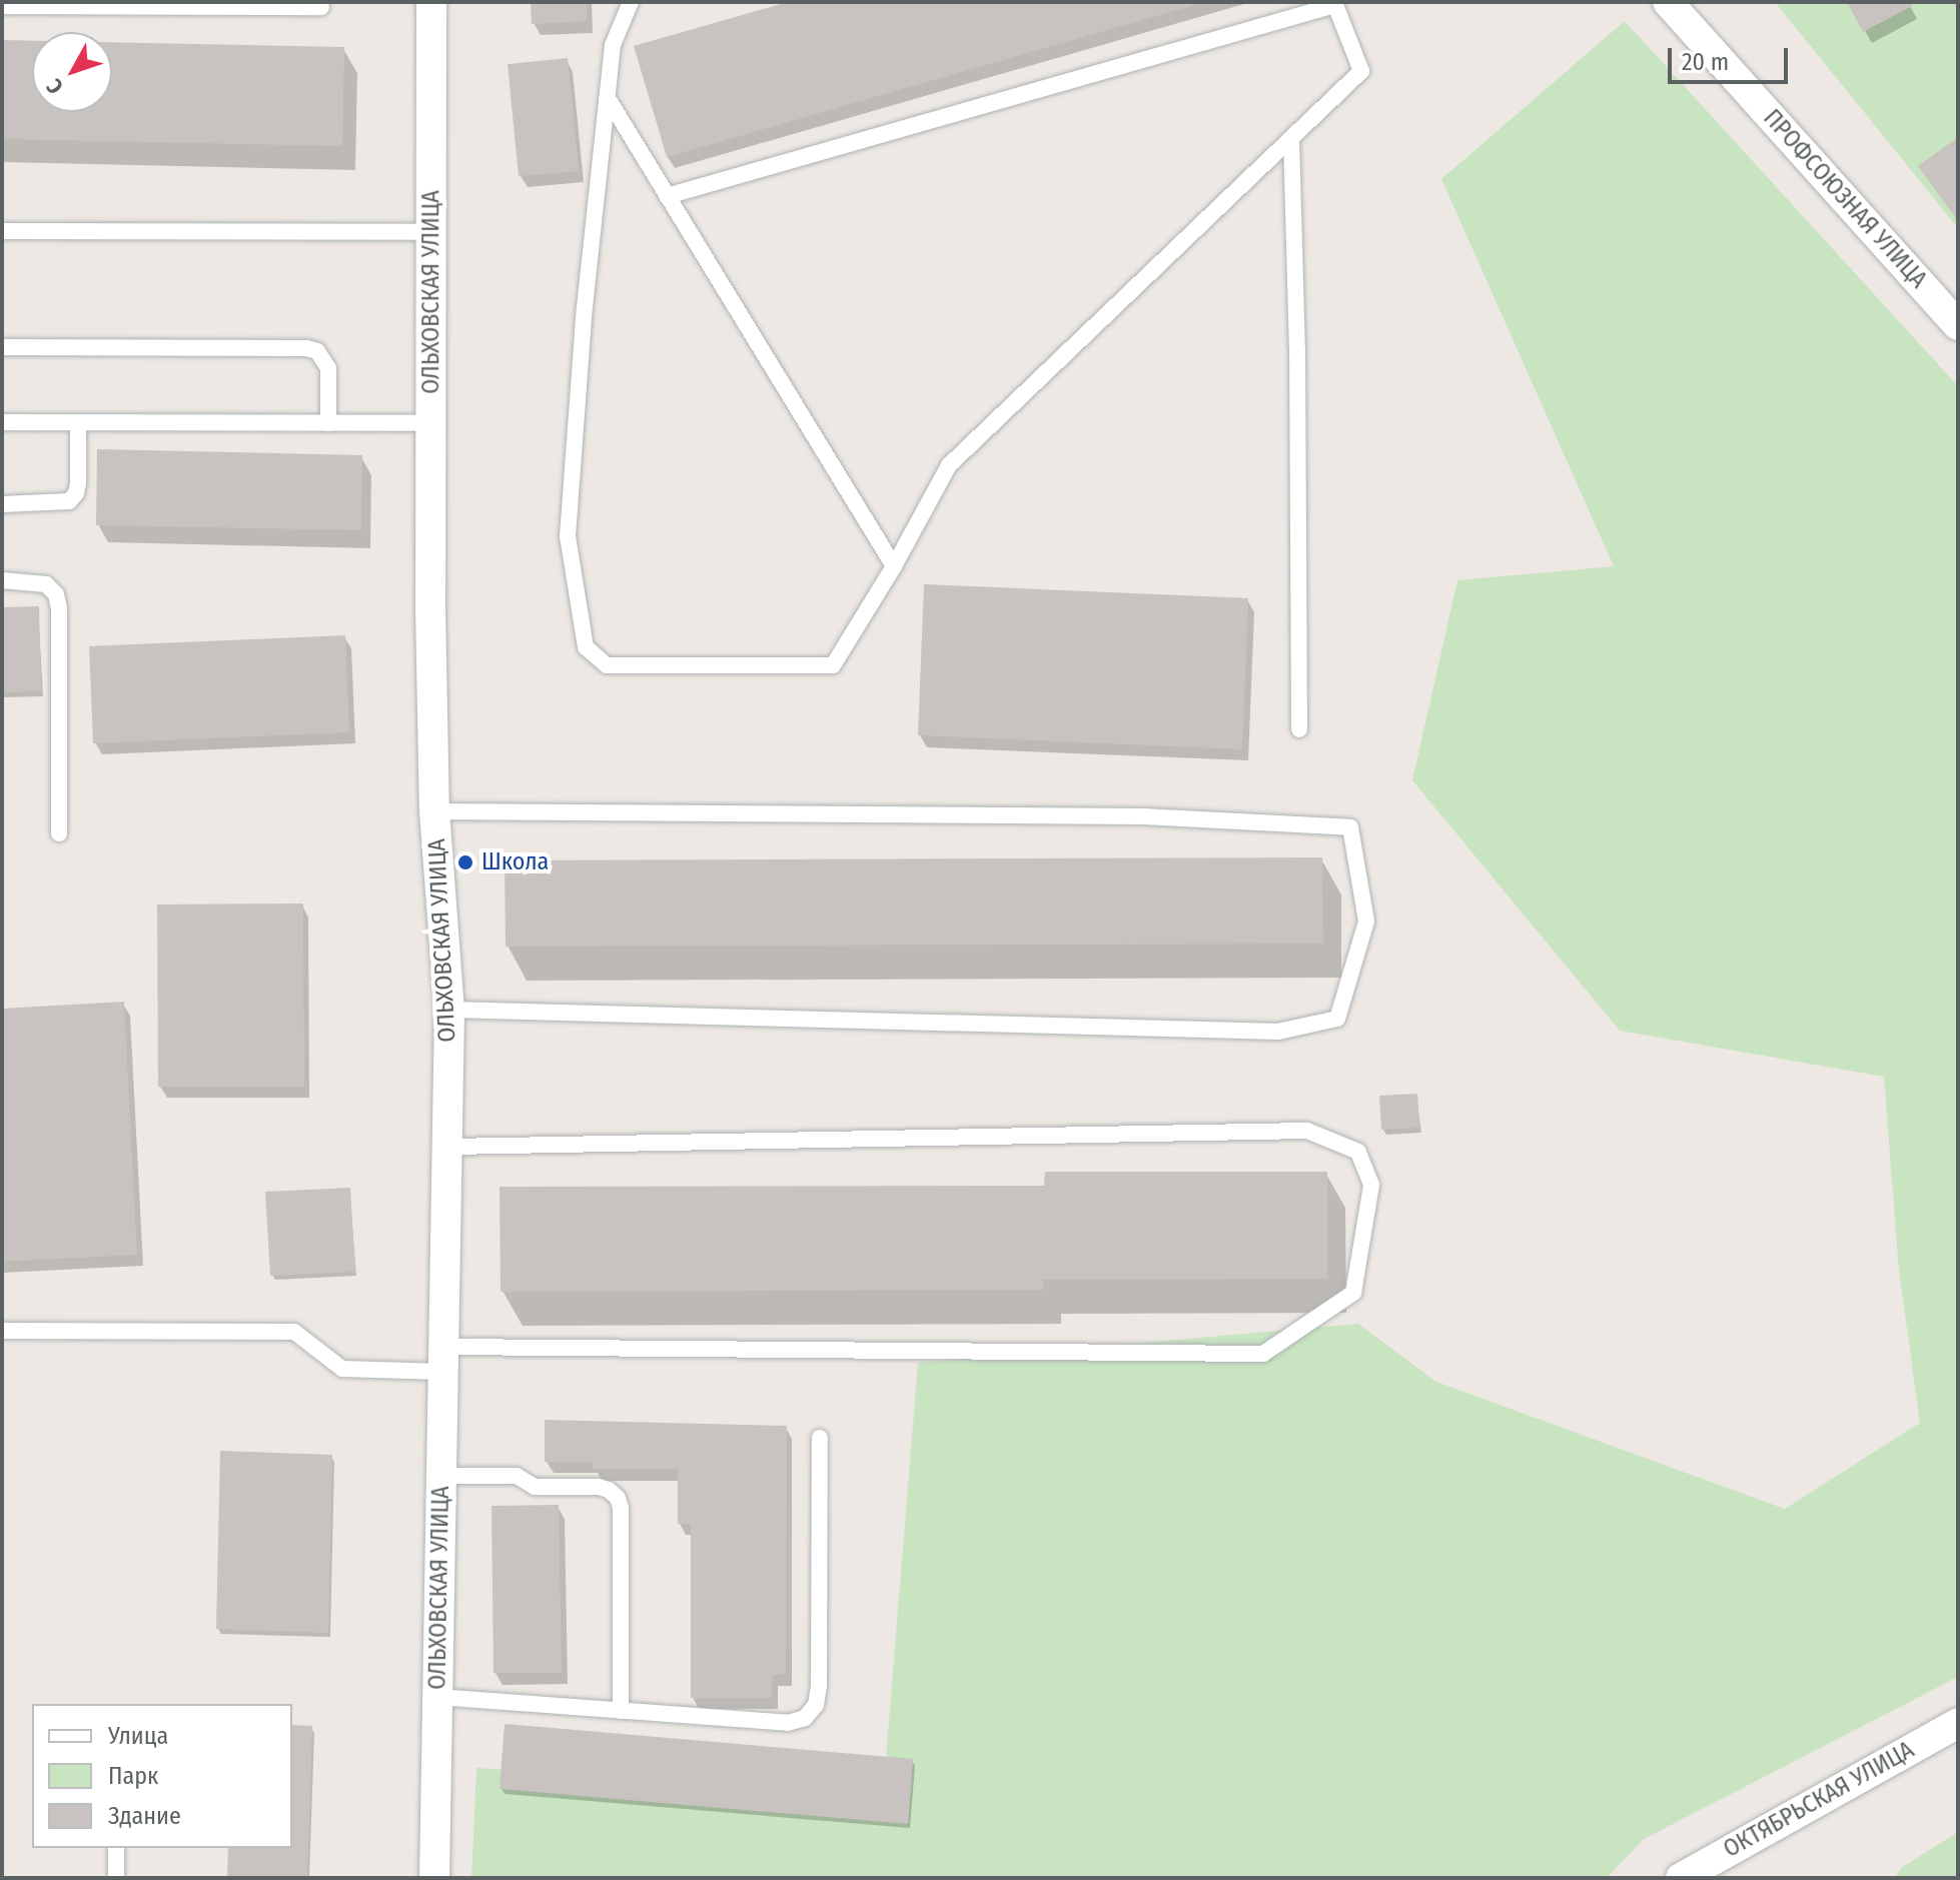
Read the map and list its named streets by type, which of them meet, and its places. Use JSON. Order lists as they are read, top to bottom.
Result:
{
  "streets": {
    "street": ["ПРОФСОЮЗНАЯ УЛИЦА", "ОЛЬХОВСКАЯ УЛИЦА", "ОКТЯБРЬСКАЯ УЛИЦА"]
  },
  "places": ["Школа"],
  "legend": ["Улица", "Парк", "Здание"],
  "scale_bar": "20 m",
  "north": "bottom left"
}
